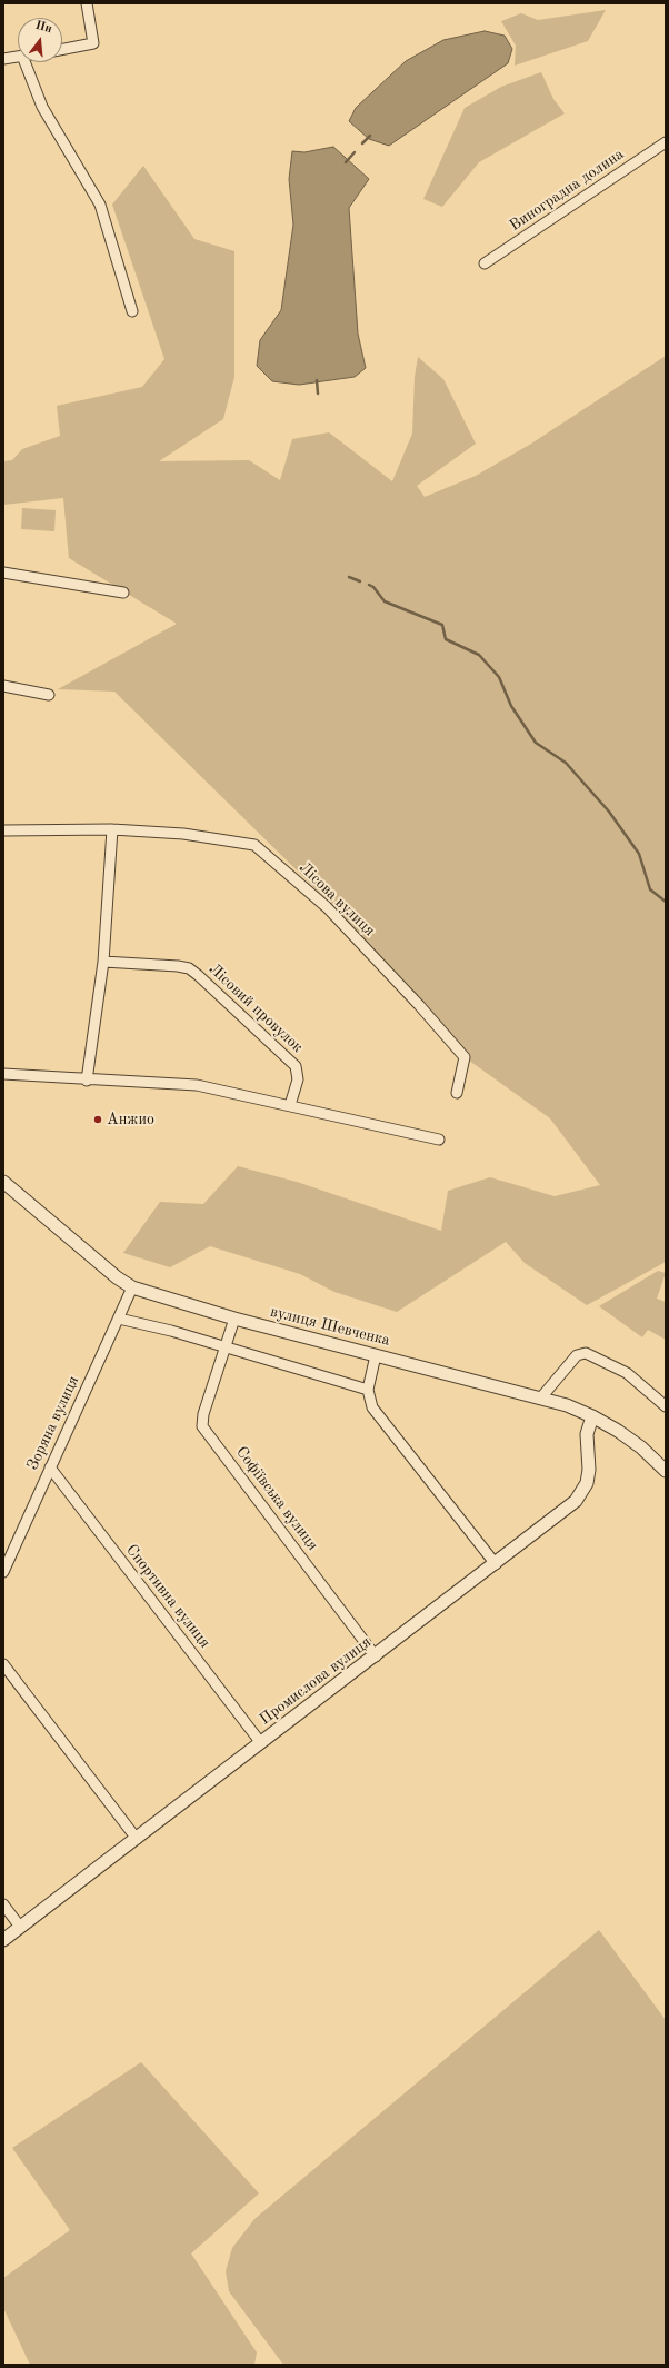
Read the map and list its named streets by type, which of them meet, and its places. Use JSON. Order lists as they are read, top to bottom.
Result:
{
  "streets": {
    "street": [
      "Виноградна долина",
      "Лісова вулиця",
      "Лісовий провулок",
      "вулиця Шевченка",
      "Зоряна вулиця",
      "Софіївська вулиця",
      "Спортивна вулиця",
      "Промислова вулиця"
    ]
  },
  "crossings": [
    ["вулиця Шевченка", "Зоряна вулиця"],
    ["вулиця Шевченка", "Промислова вулиця"],
    ["Зоряна вулиця", "Спортивна вулиця"],
    ["Софіївська вулиця", "Промислова вулиця"],
    ["Спортивна вулиця", "Промислова вулиця"]
  ],
  "places": ["Анжио"],
  "north": "top"
}
